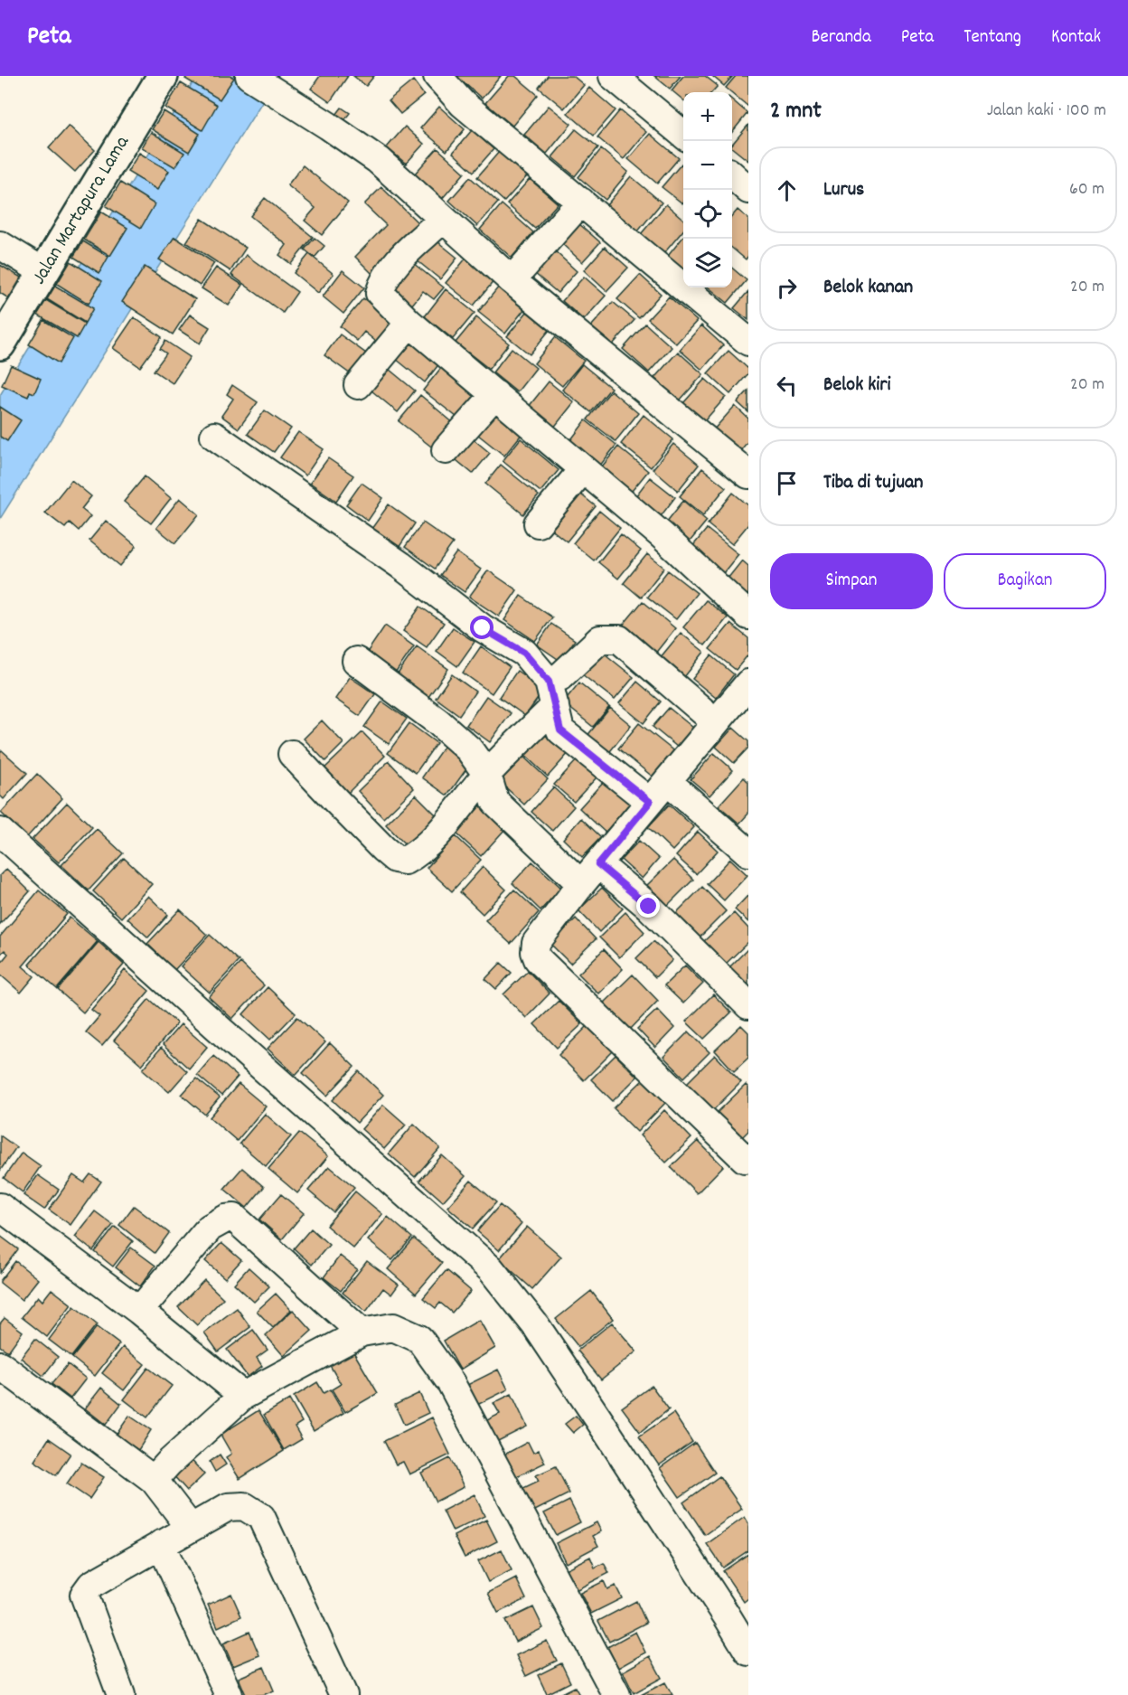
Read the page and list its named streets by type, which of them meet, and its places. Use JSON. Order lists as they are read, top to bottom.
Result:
{
  "streets": {
    "main road": ["Jalan Martapura Lama"]
  },
  "page": {
    "header": "Peta",
    "nav": [
      "Beranda",
      "Peta",
      "Tentang",
      "Kontak"
    ],
    "heading": ["2 mnt", "Jalan kaki · 100 m"],
    "map_buttons": ["+", "−"],
    "list": [
      ["Lurus", "60 m"],
      ["Belok kanan", "20 m"],
      ["Belok kiri", "20 m"],
      "Tiba di tujuan"
    ],
    "buttons": ["Simpan", "Bagikan"]
  }
}
